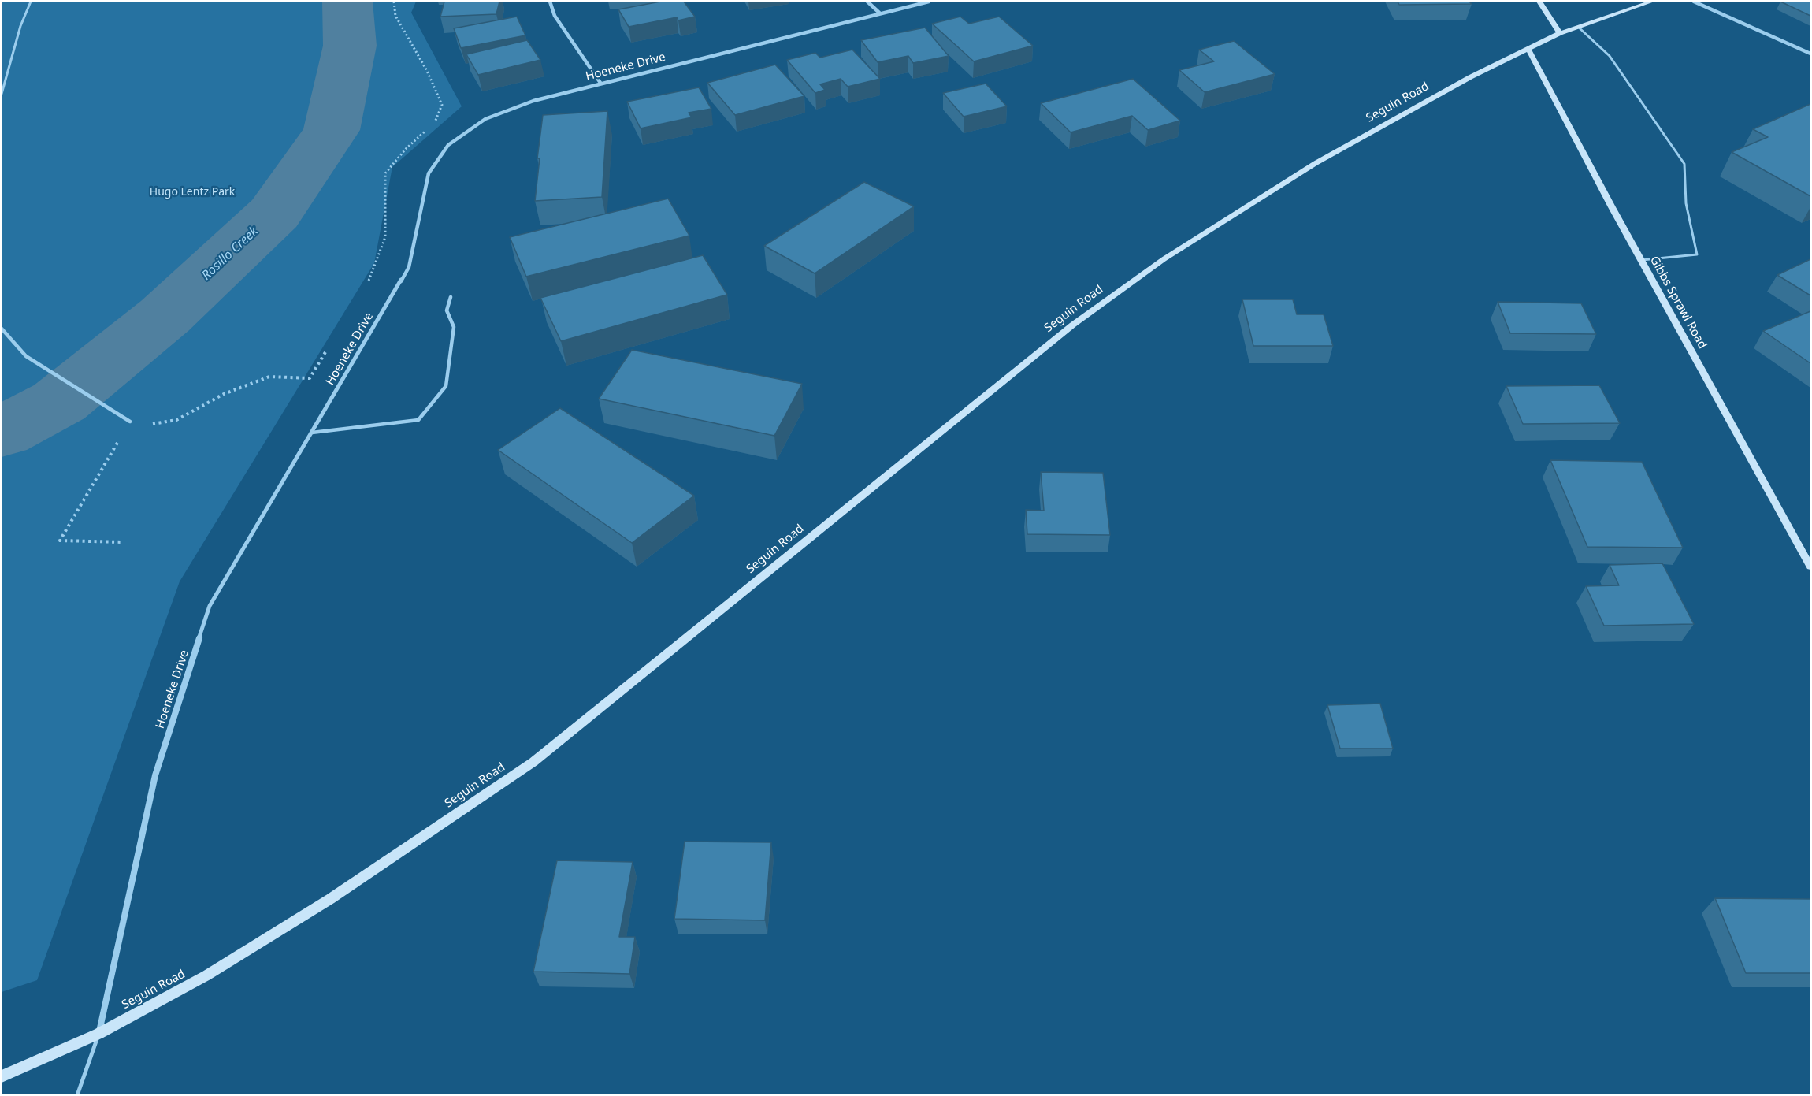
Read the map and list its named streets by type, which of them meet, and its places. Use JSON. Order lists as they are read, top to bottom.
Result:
{
  "streets": {
    "street": ["Hoeneke Drive", "Seguin Road", "Gibbs Sprawl Road"]
  },
  "crossings": [
    ["Hoeneke Drive", "Seguin Road"],
    ["Seguin Road", "Gibbs Sprawl Road"]
  ],
  "water": ["Rosillo Creek"],
  "parks": ["Hugo Lentz Park"]
}
